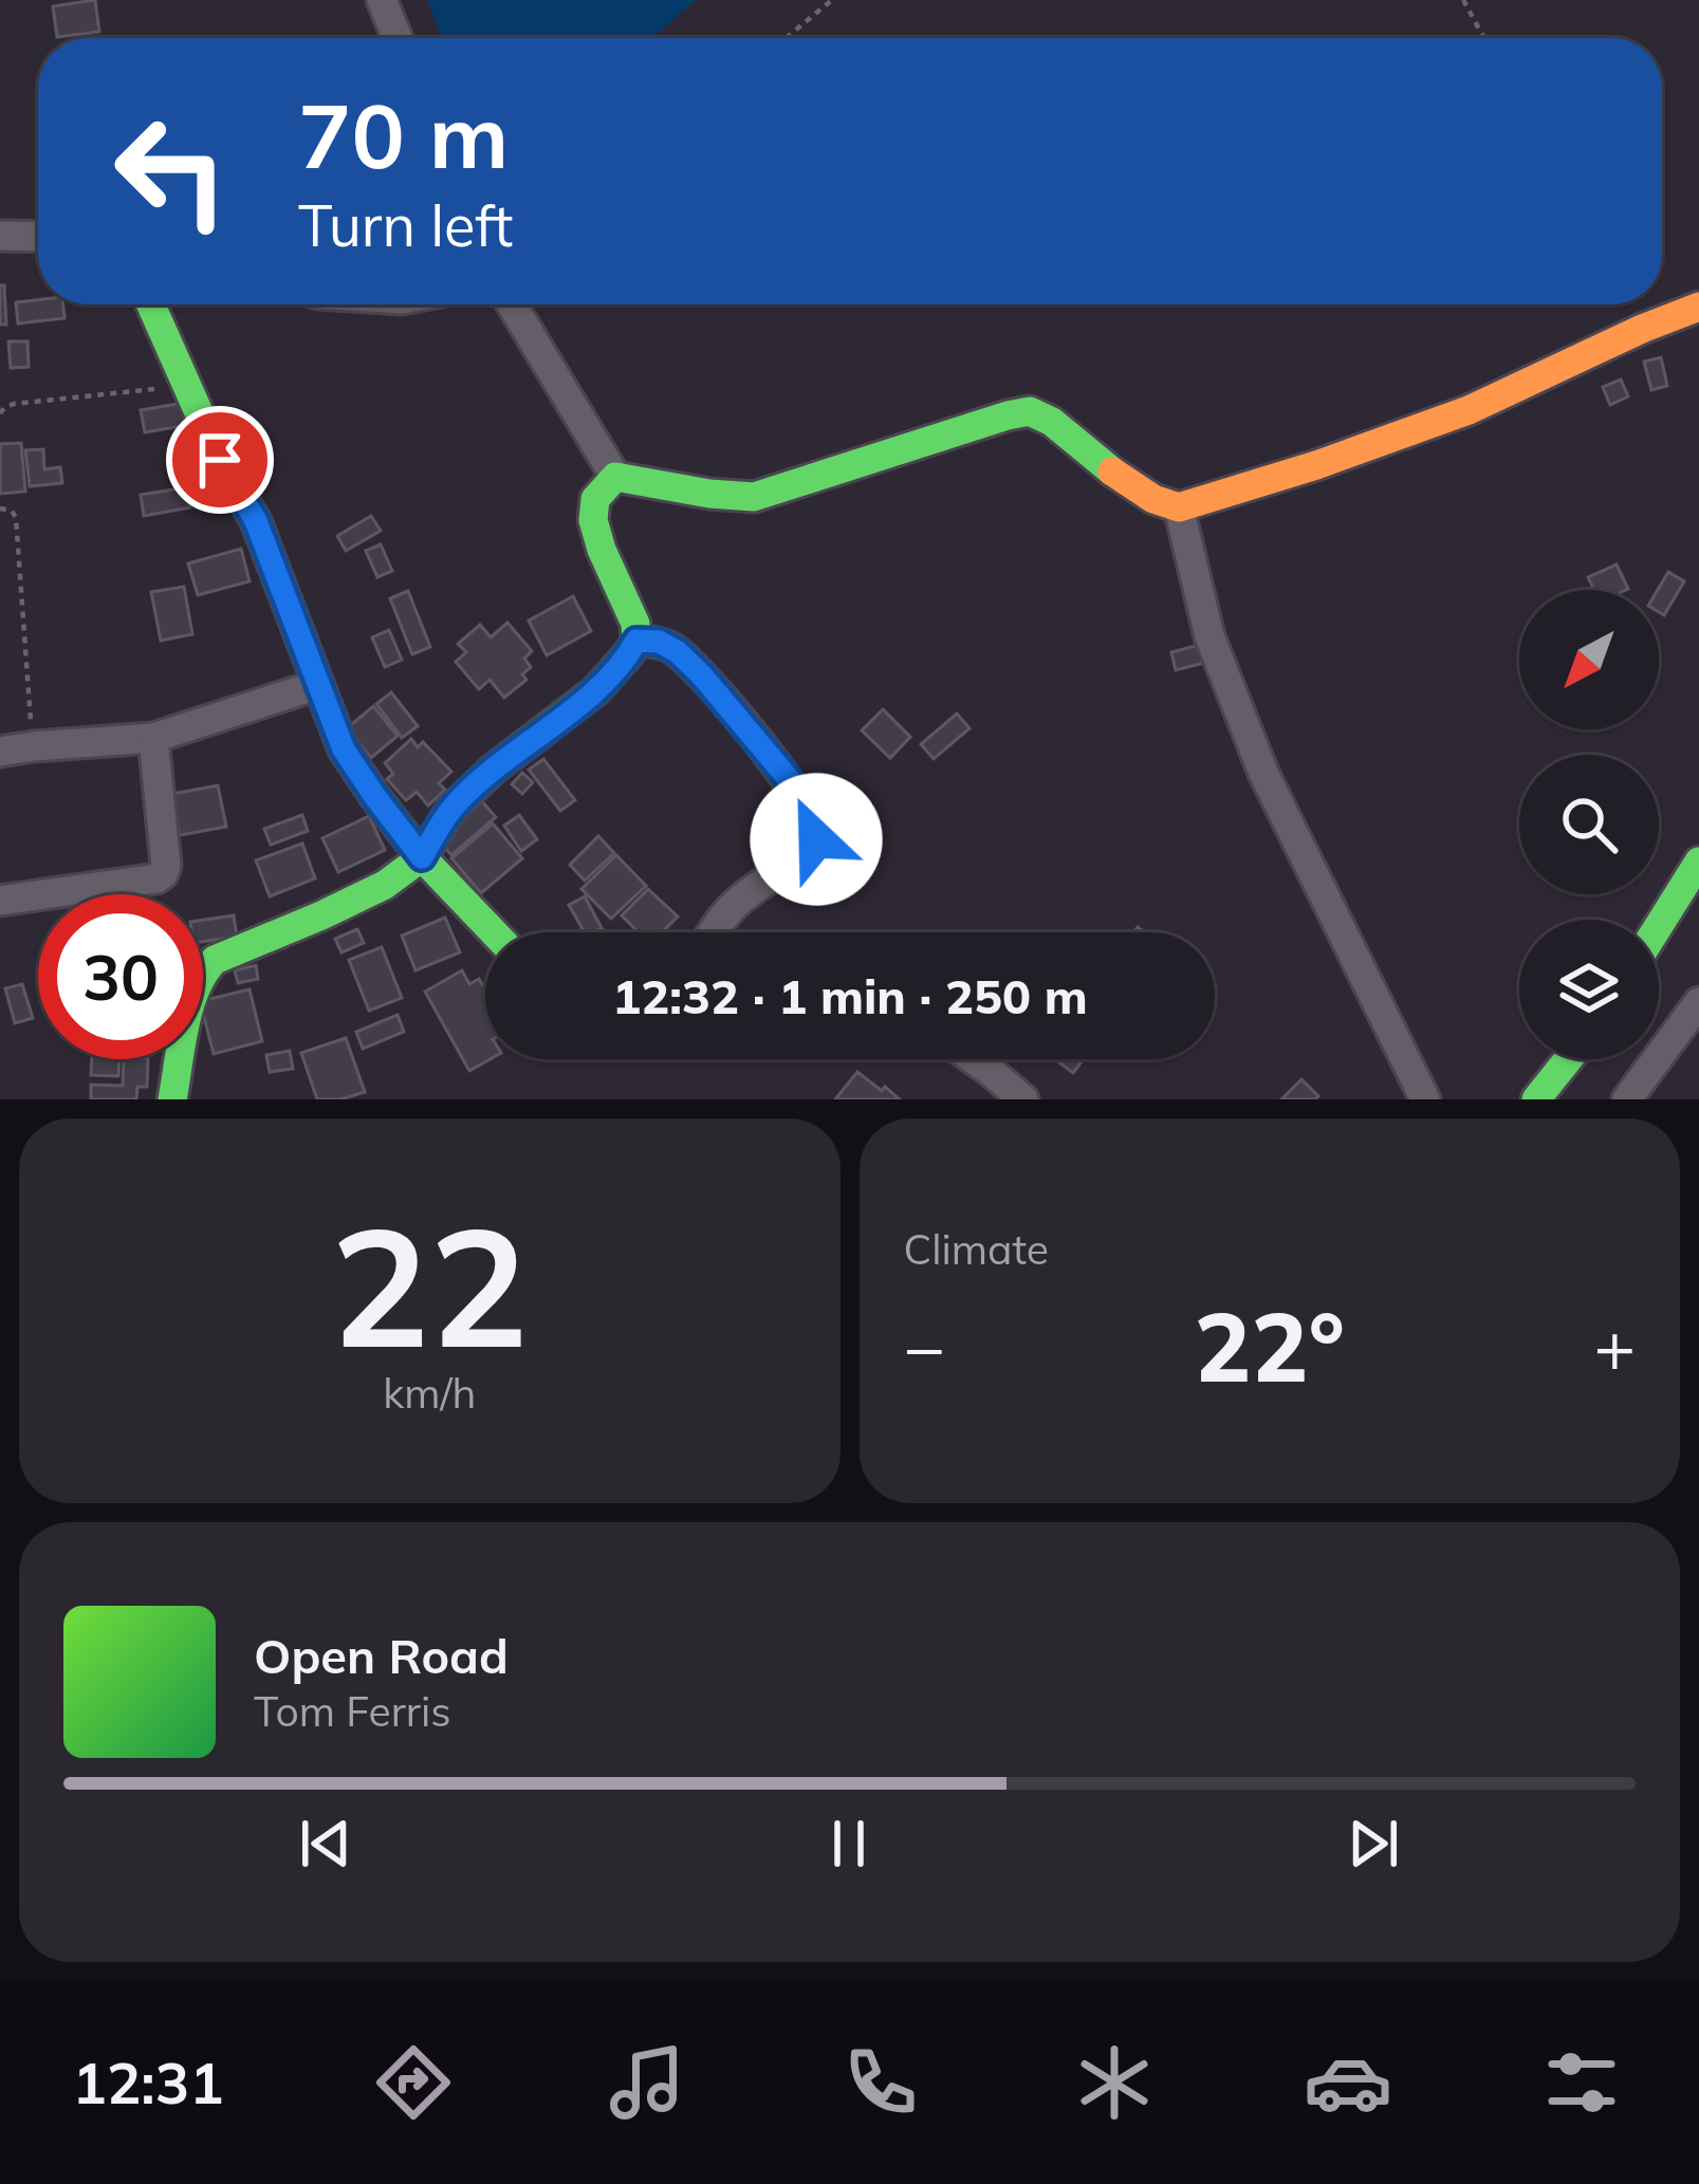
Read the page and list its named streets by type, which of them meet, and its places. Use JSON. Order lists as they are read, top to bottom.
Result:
{
  "north": "bottom left",
  "page": {
    "turn": ["70 m", "Turn left"],
    "limit": "30",
    "trip": "12:32 · 1 min · 250 m",
    "tile": [
      ["22", "km/h"],
      "Climate"
    ],
    "heat": ["−", "22°", "+"],
    "song": ["Open Road", "Tom Ferris"],
    "tabs": "12:31"
  }
}
